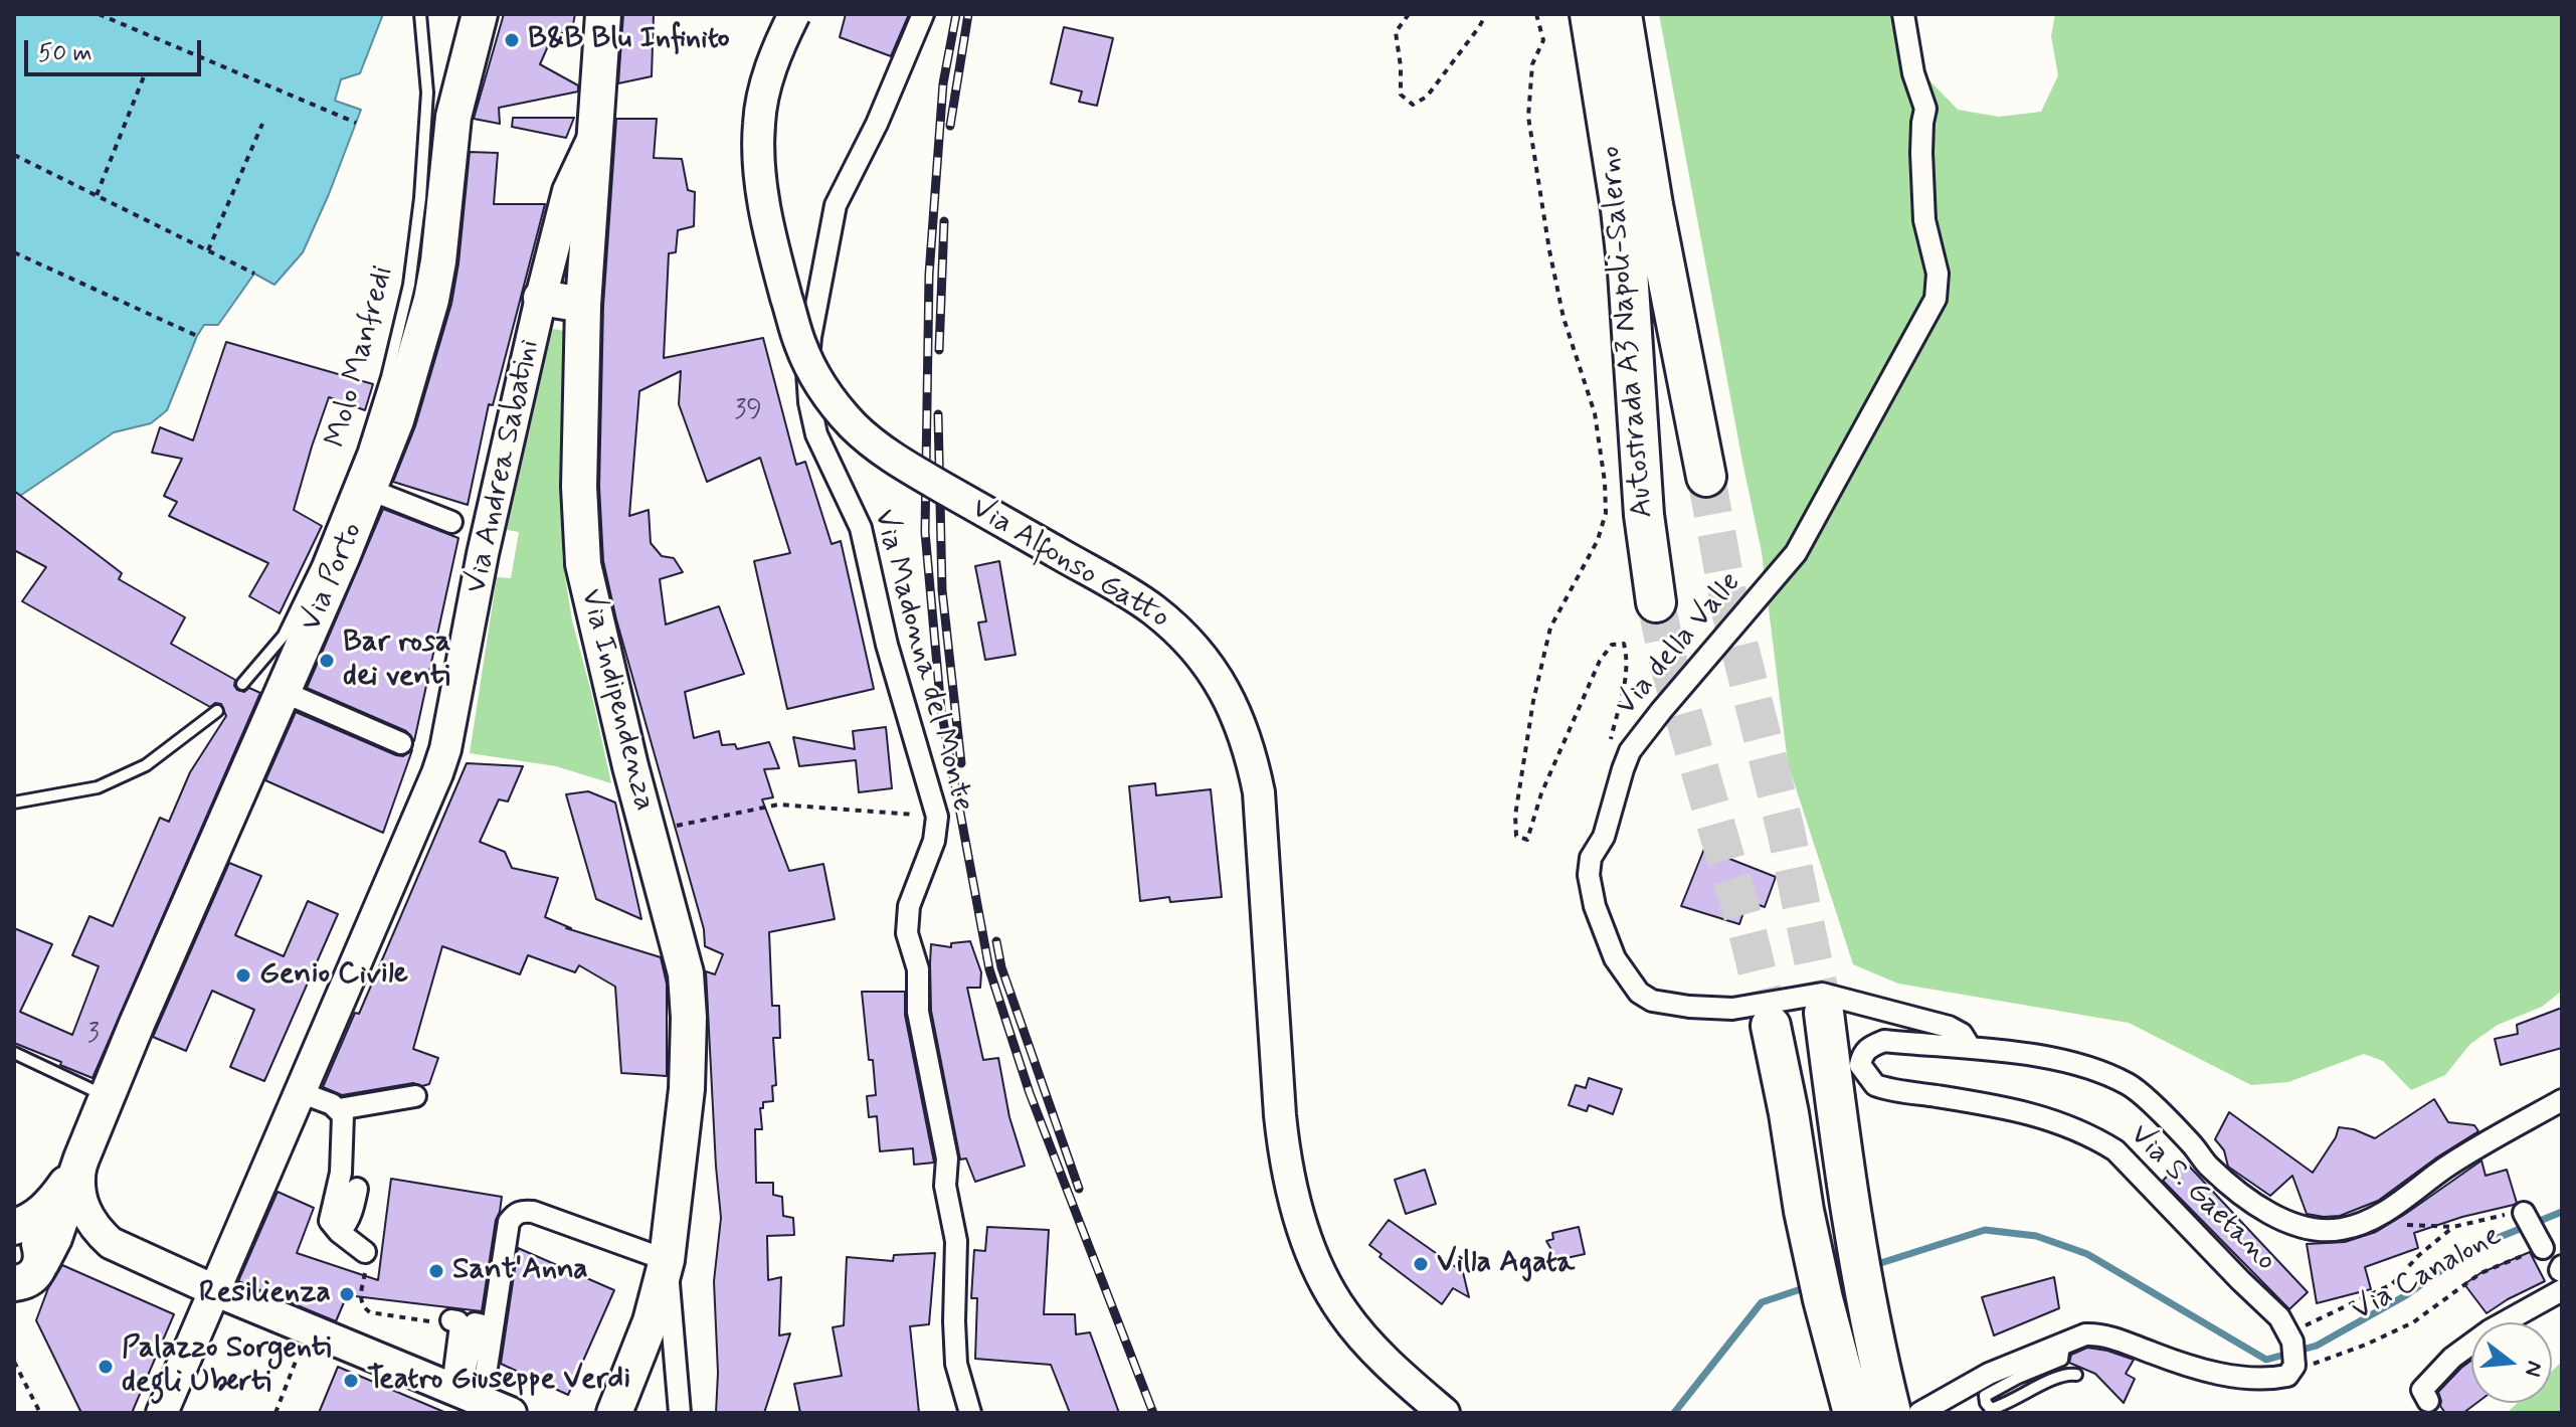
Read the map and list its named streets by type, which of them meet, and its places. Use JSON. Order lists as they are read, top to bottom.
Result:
{
  "streets": {
    "highway": ["Autostrada A3 Napoli-Salerno"],
    "main road": [
      "Via Andrea Sabatini",
      "Via Alfonso Gatto",
      "Via Porto",
      "Via Indipendenza"
    ],
    "street": [
      "Via della Valle",
      "Via Madonna del Monte",
      "Via S. Gaetano",
      "Via Canalone"
    ],
    "lane": ["Molo Manfredi"]
  },
  "crossings": [
    ["Molo Manfredi", "Via Porto"],
    ["Via Andrea Sabatini", "Via Indipendenza"],
    ["Via della Valle", "Via S. Gaetano"],
    ["Via S. Gaetano", "Via Canalone"]
  ],
  "places": [
    "B&B Blu Infinito",
    "Bar rosa dei venti",
    "Genio Civile",
    "Villa Agata",
    "Sant'Anna",
    "Resilienza",
    "Palazzo Sorgenti degli Uberti",
    "Teatro Giuseppe Verdi"
  ],
  "house_numbers": ["39", "3"],
  "scale_bar": "50 m",
  "north": "right"
}
